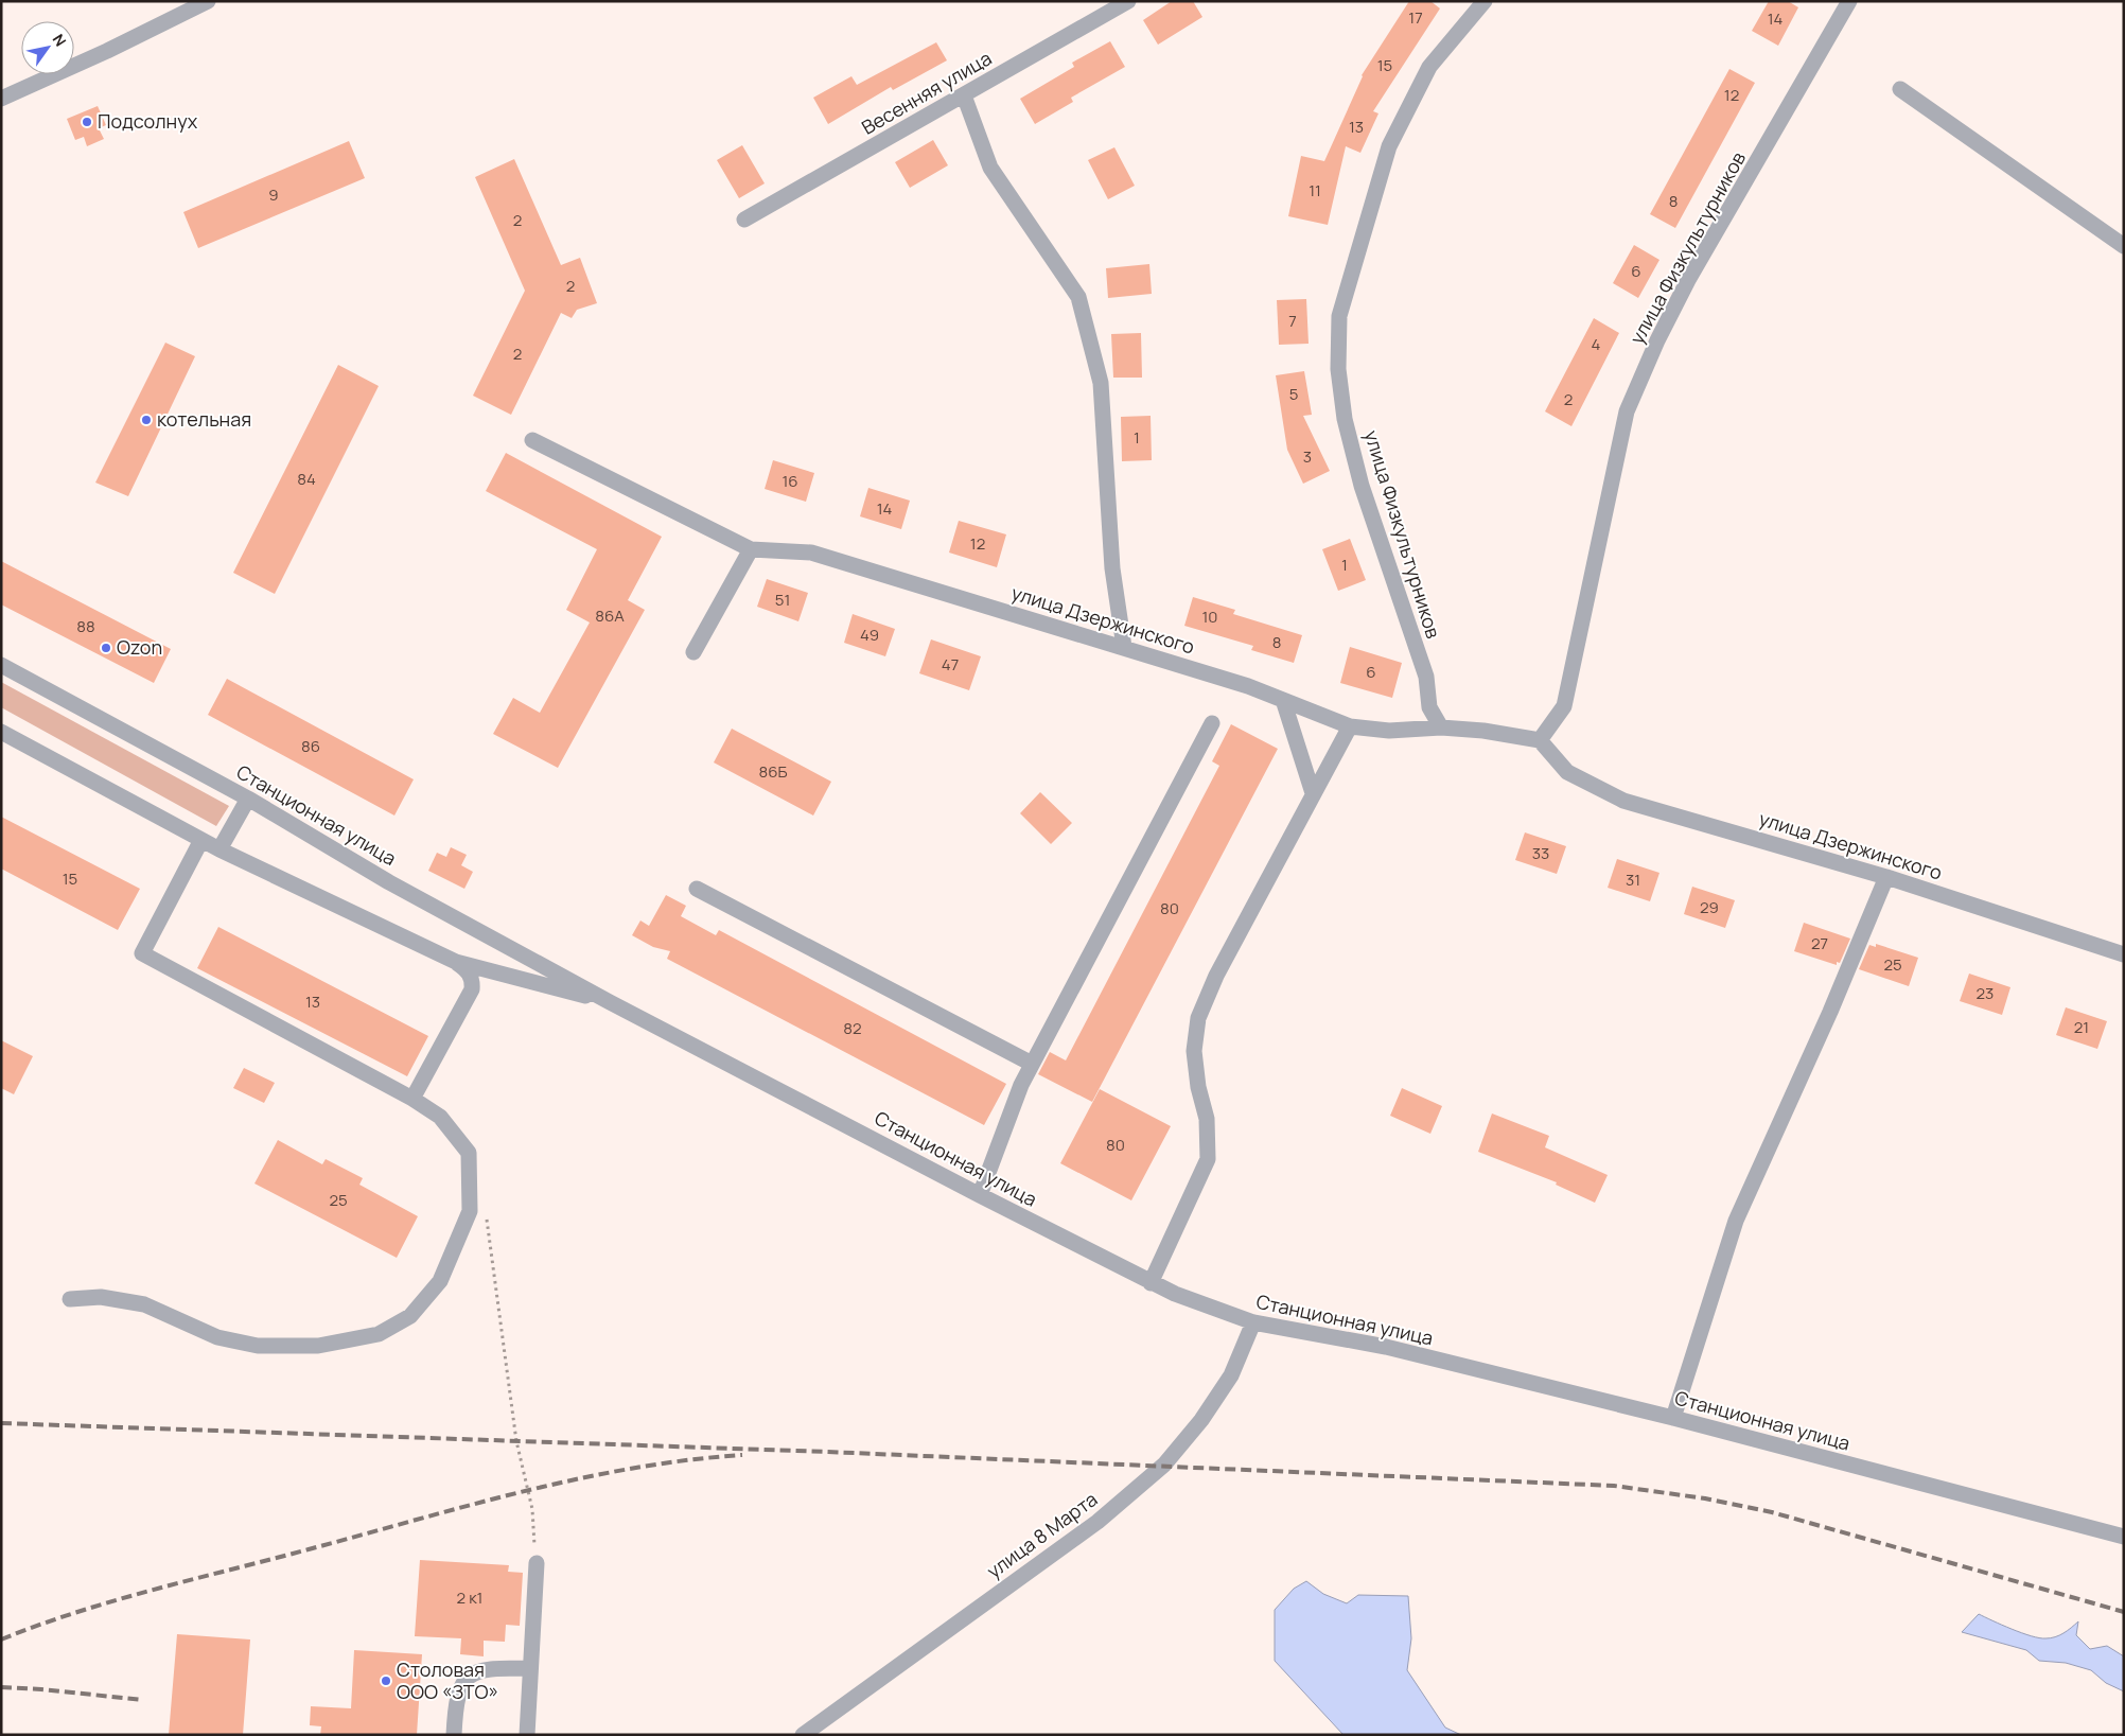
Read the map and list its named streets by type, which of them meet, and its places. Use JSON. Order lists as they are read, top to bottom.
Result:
{
  "streets": {
    "street": [
      "Весенняя улица",
      "улица Физкультурников",
      "улица Дзержинского",
      "Станционная улица",
      "улица 8 Марта"
    ]
  },
  "crossings": [
    ["улица Физкультурников", "улица Дзержинского"],
    ["Станционная улица", "улица 8 Марта"]
  ],
  "places": [
    "Подсолнух",
    "котельная",
    "Ozon",
    "Столовая ООО «ЗТО»"
  ],
  "house_numbers": [
    "17",
    "14",
    "15",
    "12",
    "13",
    "11",
    "9",
    "8",
    "2",
    "6",
    "2",
    "7",
    "4",
    "2",
    "5",
    "2",
    "1",
    "3",
    "84",
    "16",
    "14",
    "12",
    "1",
    "51",
    "86А",
    "10",
    "88",
    "49",
    "8",
    "47",
    "6",
    "86",
    "86Б",
    "33",
    "15",
    "31",
    "29",
    "80",
    "27",
    "25",
    "23",
    "13",
    "21",
    "82",
    "80",
    "25",
    "2 к1"
  ],
  "north": "top right"
}
